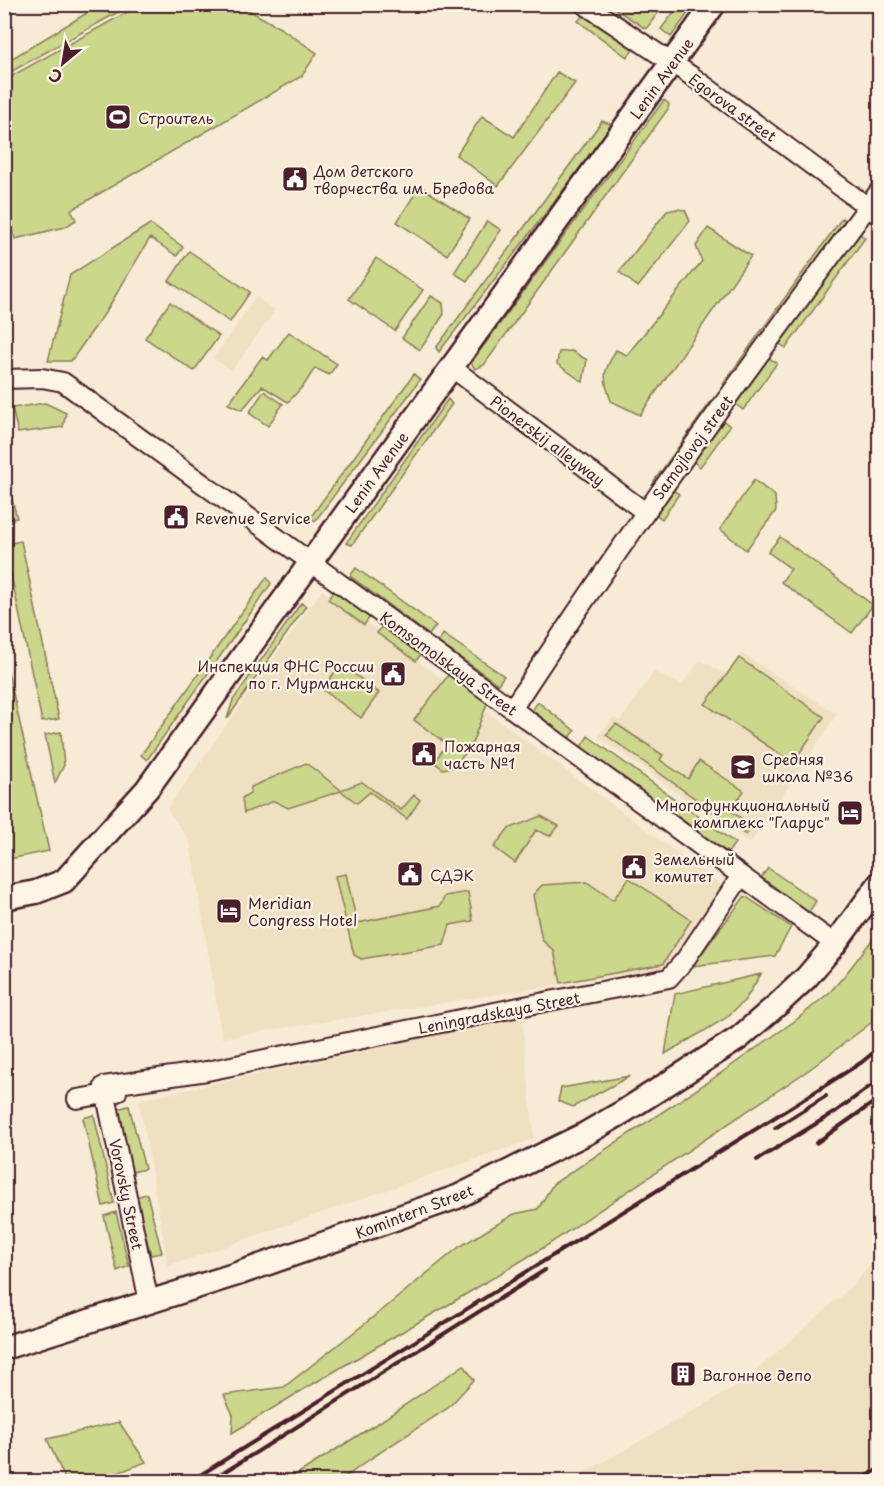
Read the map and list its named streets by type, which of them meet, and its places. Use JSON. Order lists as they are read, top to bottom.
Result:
{
  "streets": {
    "main road": ["Lenin Avenue", "Komintern Street"],
    "street": [
      "Egorova street",
      "Pionerskij alleyway",
      "Samojlovoj street",
      "Komsomolskaya Street",
      "Leningradskaya Street",
      "Vorovsky Street"
    ]
  },
  "crossings": [
    ["Lenin Avenue", "Egorova street"],
    ["Lenin Avenue", "Pionerskij alleyway"],
    ["Lenin Avenue", "Komsomolskaya Street"],
    ["Egorova street", "Samojlovoj street"],
    ["Pionerskij alleyway", "Samojlovoj street"],
    ["Samojlovoj street", "Komsomolskaya Street"],
    ["Komsomolskaya Street", "Leningradskaya Street"],
    ["Komsomolskaya Street", "Komintern Street"],
    ["Leningradskaya Street", "Vorovsky Street"],
    ["Vorovsky Street", "Komintern Street"]
  ],
  "places": {
    "sports": ["Строитель"],
    "public building": [
      "Дом детского творчества им. Бредова",
      "Revenue Service",
      "Инспекция ФНС России по г. Мурманску",
      "Пожарная часть №1",
      "Земельный комитет",
      "СДЭК"
    ],
    "school or university": ["Средняя школа №36"],
    "hotel": ["Многофункциональный комплекс \"Гларус\"", "Meridian Congress Hotel"],
    "building": ["Вагонное депо"]
  },
  "north": "bottom left"
}
